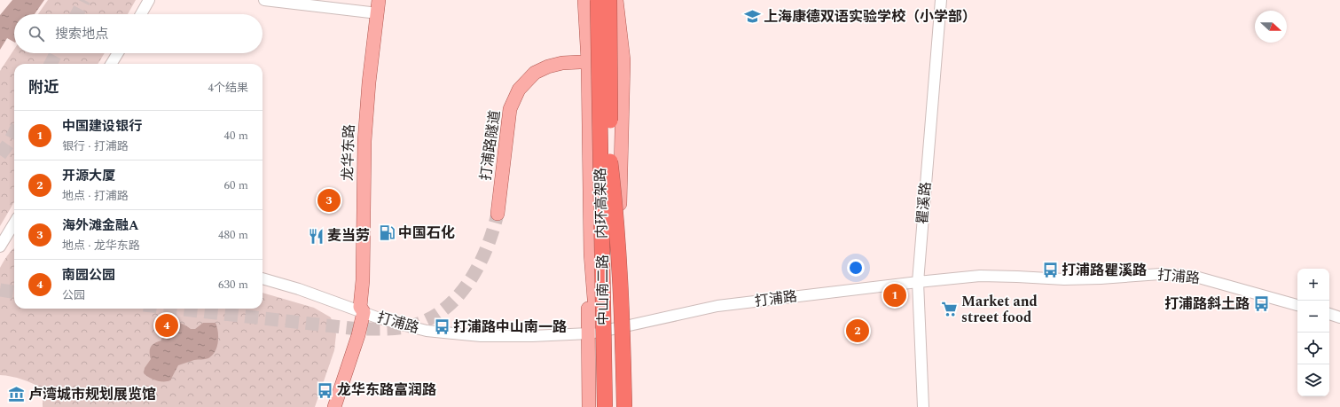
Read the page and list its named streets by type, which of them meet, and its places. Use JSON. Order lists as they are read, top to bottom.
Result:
{
  "streets": {
    "highway": ["内环高架路"],
    "main road": ["打浦路隧道", "龙华东路", "中山南二路"],
    "street": ["瞿溪路", "打浦路"]
  },
  "crossings": [
    ["打浦路隧道", "中山南二路"],
    ["龙华东路", "打浦路"],
    ["瞿溪路", "打浦路"],
    ["打浦路", "中山南二路"]
  ],
  "places": {
    "school or university": ["上海康德双语实验学校（小学部）"],
    "fuel station": ["中国石化"],
    "restaurant": ["麦当劳"],
    "bus stop": [
      "打浦路瞿溪路",
      "打浦路斜土路",
      "打浦路中山南一路",
      "龙华东路富润路"
    ],
    "supermarket": ["Market and street food"],
    "museum": ["卢湾城市规划展览馆"]
  },
  "north": "right",
  "page": {
    "search": "搜索地点",
    "heading": ["附近", "4个结果"],
    "list": [
      {
        "mark": "1",
        "name": "中国建设银行",
        "note": "银行 · 打浦路",
        "value": "40 m"
      },
      {
        "mark": "2",
        "name": "开源大厦",
        "note": "地点 · 打浦路",
        "value": "60 m"
      },
      {
        "mark": "3",
        "name": "海外滩金融A",
        "note": "地点 · 龙华东路",
        "value": "480 m"
      },
      {
        "mark": "4",
        "name": "南园公园",
        "note": "公园",
        "value": "630 m"
      }
    ],
    "pins": [
      "3",
      "1",
      "4",
      "2"
    ],
    "map_buttons": ["+", "−"]
  }
}
